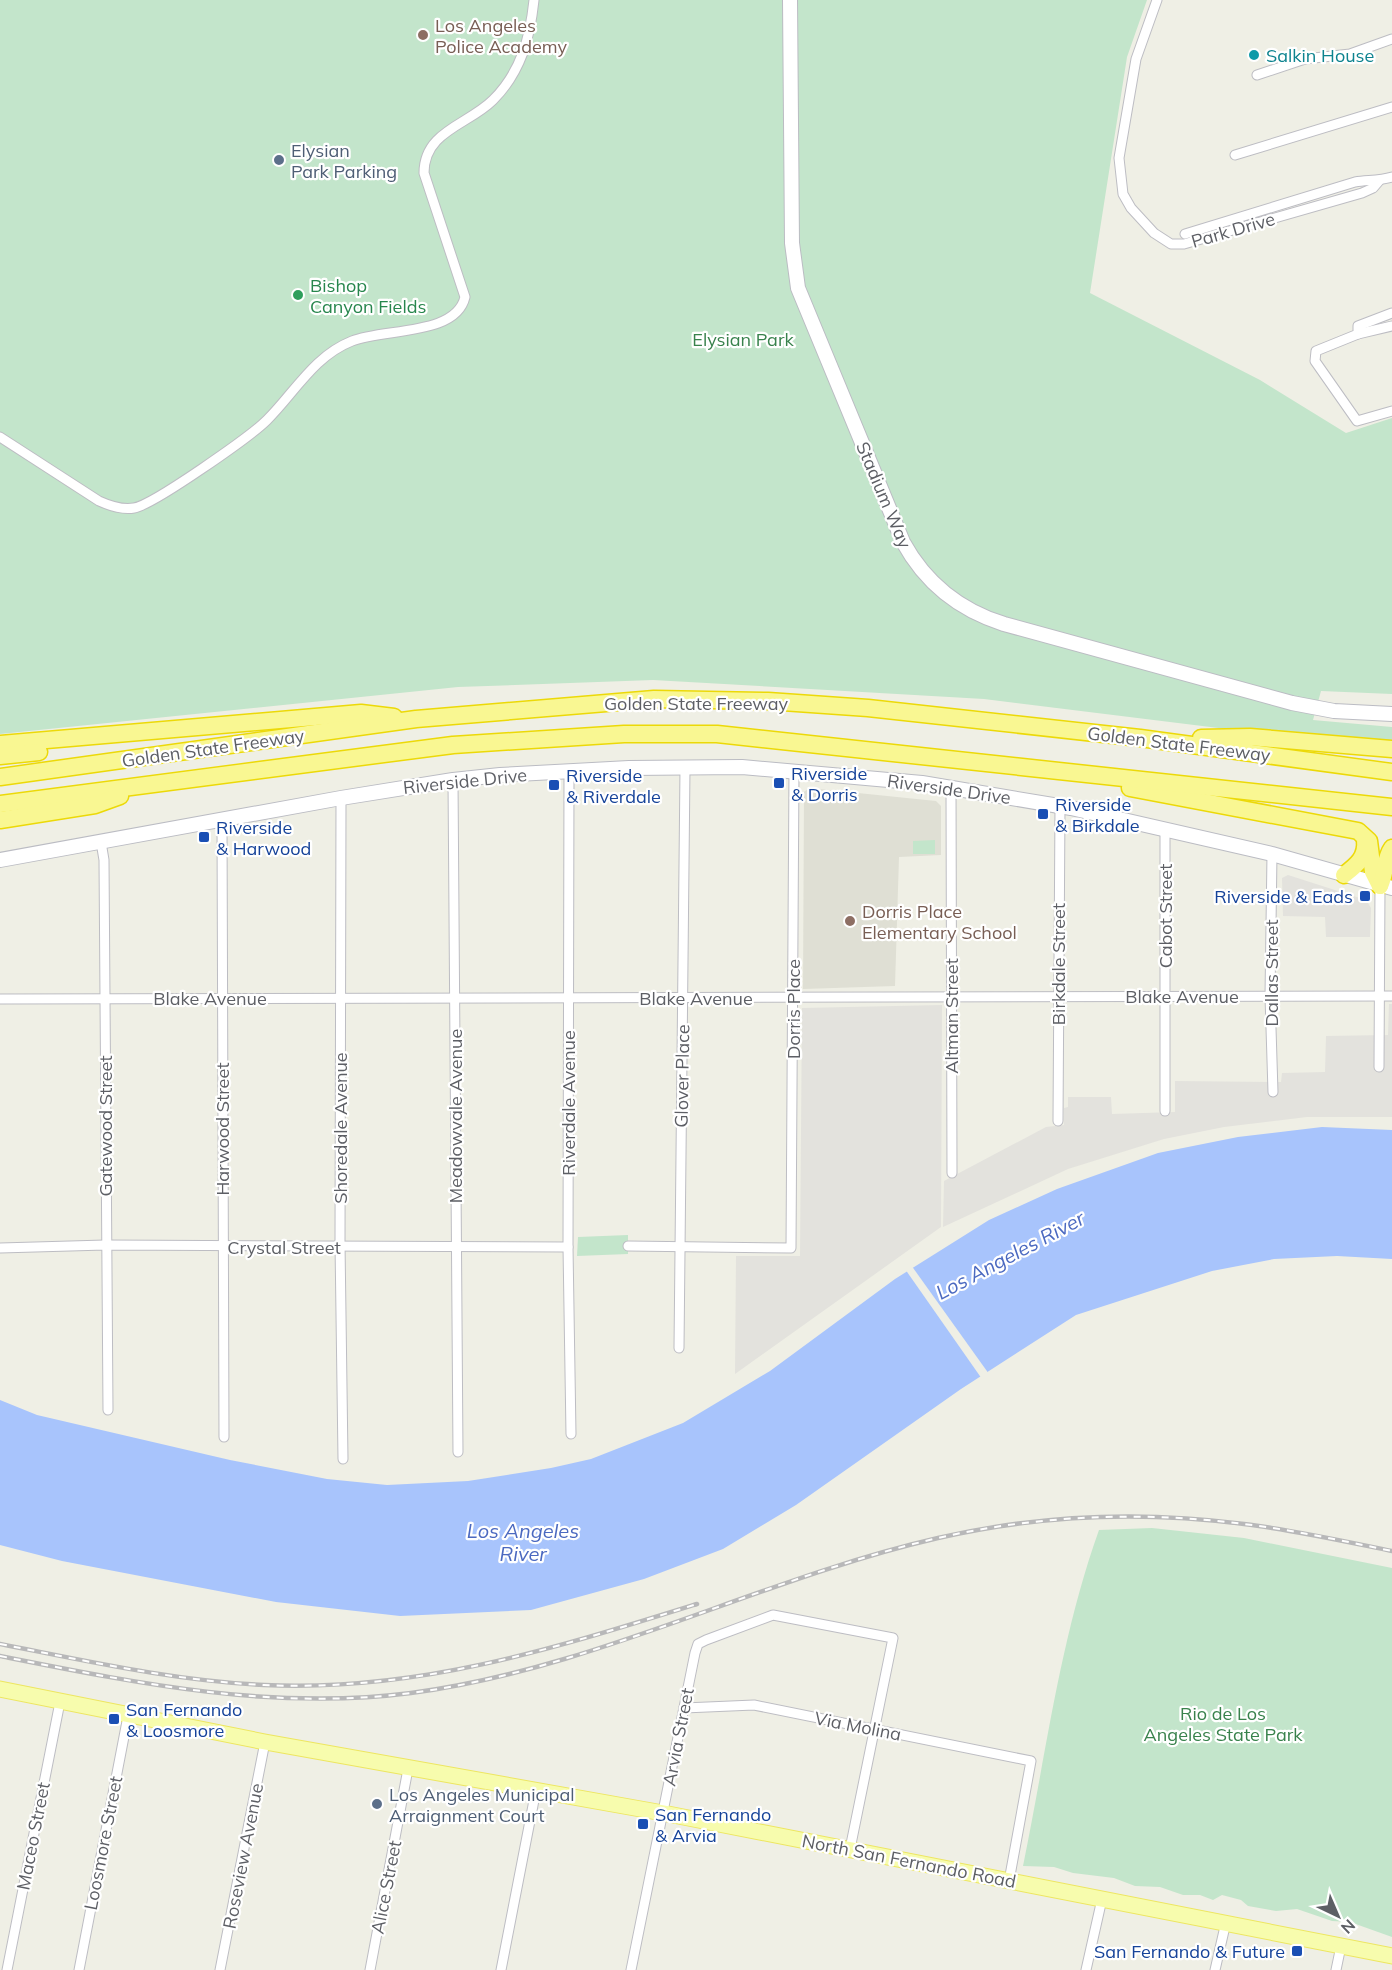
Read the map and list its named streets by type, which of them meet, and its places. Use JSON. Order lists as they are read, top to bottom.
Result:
{
  "streets": {
    "highway": ["Golden State Freeway"],
    "main road": ["Stadium Way", "Riverside Drive", "North San Fernando Road"],
    "street": [
      "Park Drive",
      "Cabot Street",
      "Birkdale Street",
      "Dallas Street",
      "Blake Avenue",
      "Dorris Place",
      "Altman Street",
      "Glover Place",
      "Riverdale Avenue",
      "Meadowvale Avenue",
      "Gatewood Street",
      "Shoredale Avenue",
      "Harwood Street",
      "Crystal Street",
      "Via Molina",
      "Arvia Street",
      "Maceo Street",
      "Loosmore Street",
      "Roseview Avenue",
      "Alice Street"
    ]
  },
  "crossings": [
    ["Riverside Drive", "Cabot Street"],
    ["Riverside Drive", "Birkdale Street"],
    ["Riverside Drive", "Dallas Street"],
    ["Riverside Drive", "Dorris Place"],
    ["Riverside Drive", "Altman Street"],
    ["Riverside Drive", "Glover Place"],
    ["Riverside Drive", "Riverdale Avenue"],
    ["Riverside Drive", "Meadowvale Avenue"],
    ["Riverside Drive", "Gatewood Street"],
    ["Riverside Drive", "Shoredale Avenue"],
    ["Riverside Drive", "Harwood Street"],
    ["Cabot Street", "Blake Avenue"],
    ["Birkdale Street", "Blake Avenue"],
    ["Dallas Street", "Blake Avenue"],
    ["Blake Avenue", "Dorris Place"],
    ["Blake Avenue", "Altman Street"],
    ["Blake Avenue", "Glover Place"],
    ["Blake Avenue", "Riverdale Avenue"],
    ["Blake Avenue", "Meadowvale Avenue"],
    ["Blake Avenue", "Gatewood Street"],
    ["Blake Avenue", "Shoredale Avenue"],
    ["Blake Avenue", "Harwood Street"],
    ["Dorris Place", "Glover Place"],
    ["Riverdale Avenue", "Crystal Street"],
    ["Meadowvale Avenue", "Crystal Street"],
    ["Gatewood Street", "Crystal Street"],
    ["Shoredale Avenue", "Crystal Street"],
    ["Harwood Street", "Crystal Street"],
    ["Via Molina", "Arvia Street"],
    ["Via Molina", "North San Fernando Road"],
    ["Arvia Street", "North San Fernando Road"],
    ["Maceo Street", "North San Fernando Road"],
    ["Loosmore Street", "North San Fernando Road"],
    ["Roseview Avenue", "North San Fernando Road"],
    ["North San Fernando Road", "Alice Street"]
  ],
  "water": ["Los Angeles River"],
  "parks": ["Elysian Park", "Rio de Los Angeles State Park"],
  "places": {
    "other": [
      "Los Angeles Police Academy",
      "Salkin House",
      "Elysian Park Parking",
      "Bishop Canyon Fields",
      "Dorris Place Elementary School",
      "Los Angeles Municipal Arraignment Court"
    ],
    "transit": [
      "Riverside & Dorris",
      "Riverside & Riverdale",
      "Riverside & Birkdale",
      "Riverside & Harwood",
      "Riverside & Eads",
      "San Fernando & Loosmore",
      "San Fernando & Arvia",
      "San Fernando & Future"
    ]
  },
  "north": "bottom right"
}
